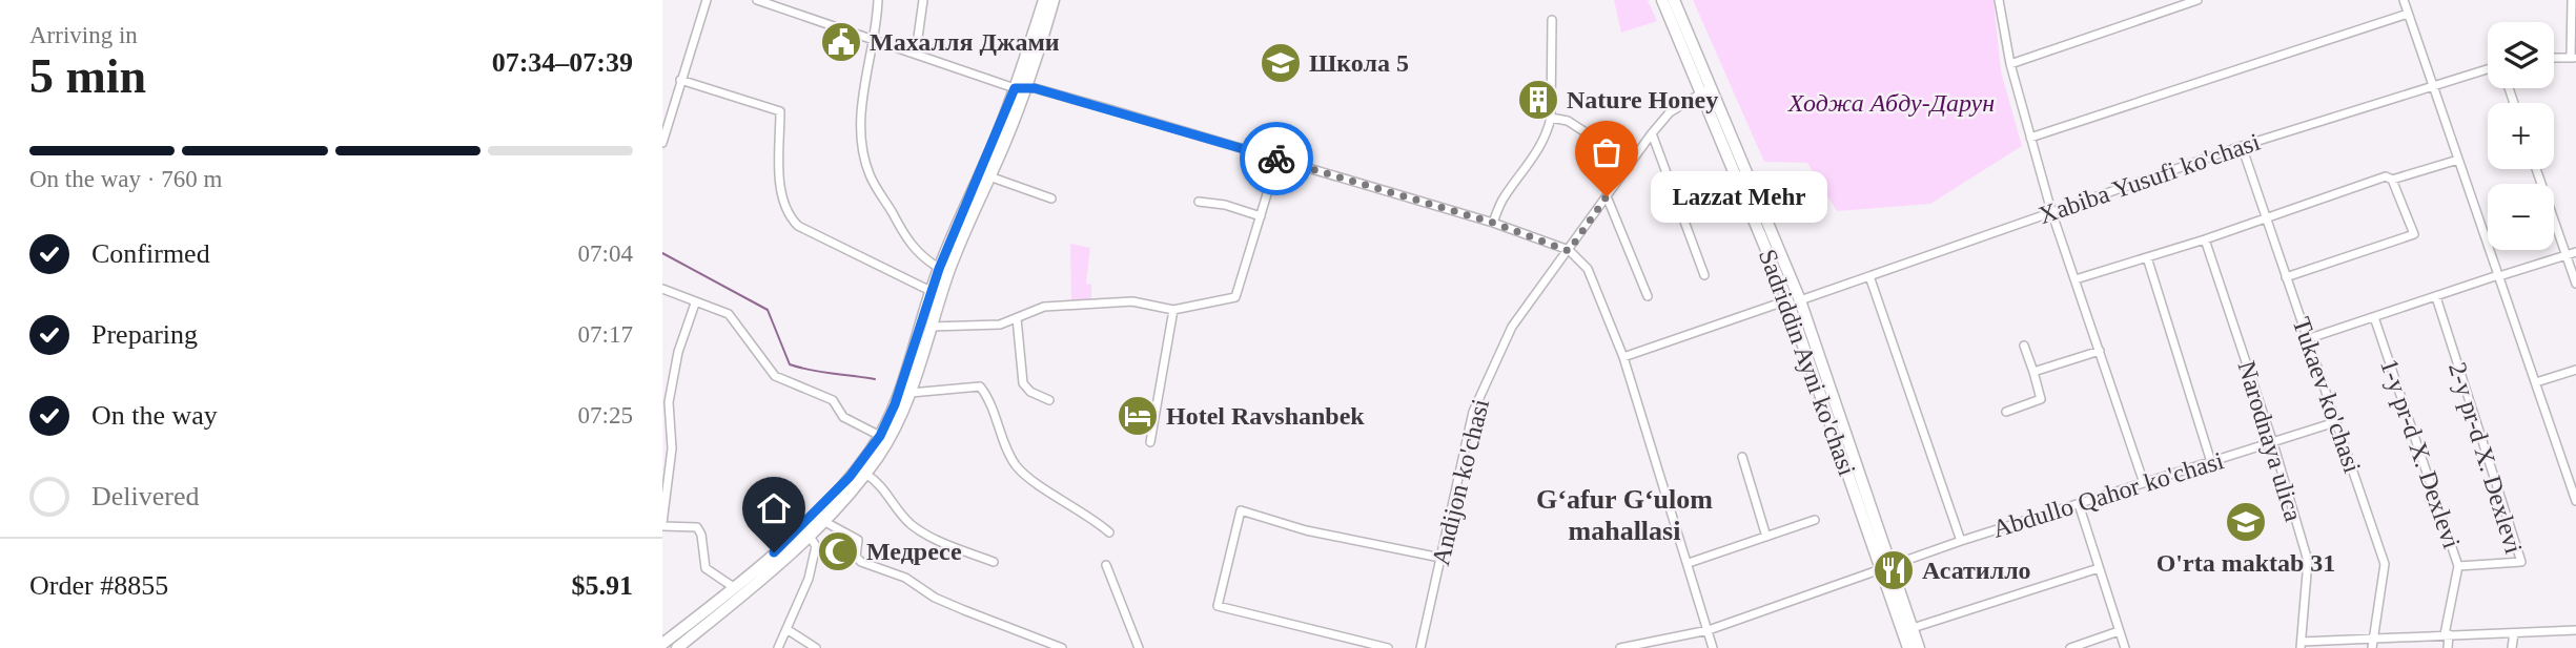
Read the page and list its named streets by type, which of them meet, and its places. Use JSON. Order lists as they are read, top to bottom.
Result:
{
  "streets": {
    "main road": ["Sadriddin Ayni ko'chasi"],
    "street": [
      "Xabiba Yusufi ko'chasi",
      "Tukaev ko'chasi",
      "Narodnaya ulica",
      "1-y pr-d X. Dexlevi",
      "2-y pr-d X. Dexlevi",
      "Andijon ko'chasi",
      "Abdullo Qahor ko'chasi"
    ]
  },
  "crossings": [
    ["Xabiba Yusufi ko'chasi", "Sadriddin Ayni ko'chasi"],
    ["Xabiba Yusufi ko'chasi", "Tukaev ko'chasi"],
    ["Sadriddin Ayni ko'chasi", "Andijon ko'chasi"],
    ["Sadriddin Ayni ko'chasi", "Abdullo Qahor ko'chasi"],
    ["Tukaev ko'chasi", "Abdullo Qahor ko'chasi"],
    ["Narodnaya ulica", "Abdullo Qahor ko'chasi"],
    ["1-y pr-d X. Dexlevi", "2-y pr-d X. Dexlevi"]
  ],
  "districts": ["Gʻafur Gʻulom mahallasi"],
  "parks": ["Ходжа Абду-Дарун"],
  "places": {
    "public building": ["Махалля Джами"],
    "school or university": ["Школа 5", "O'rta maktab 31"],
    "building": ["Nature Honey"],
    "other": ["Lazzat Mehr"],
    "hotel": ["Hotel Ravshanbek"],
    "mosque": ["Медресе"],
    "restaurant": ["Асатилло"]
  },
  "page": {
    "heading": ["5 min", "Arriving in", "07:34–07:39"],
    "panel": ["Order #8855", "$5.91"],
    "map_buttons": ["+", "−"],
    "bar": "On the way · 760 m",
    "bubble": "Lazzat Mehr",
    "list": [
      ["Confirmed", "07:04"],
      ["Preparing", "07:17"],
      ["On the way", "07:25"],
      "Delivered"
    ]
  }
}
